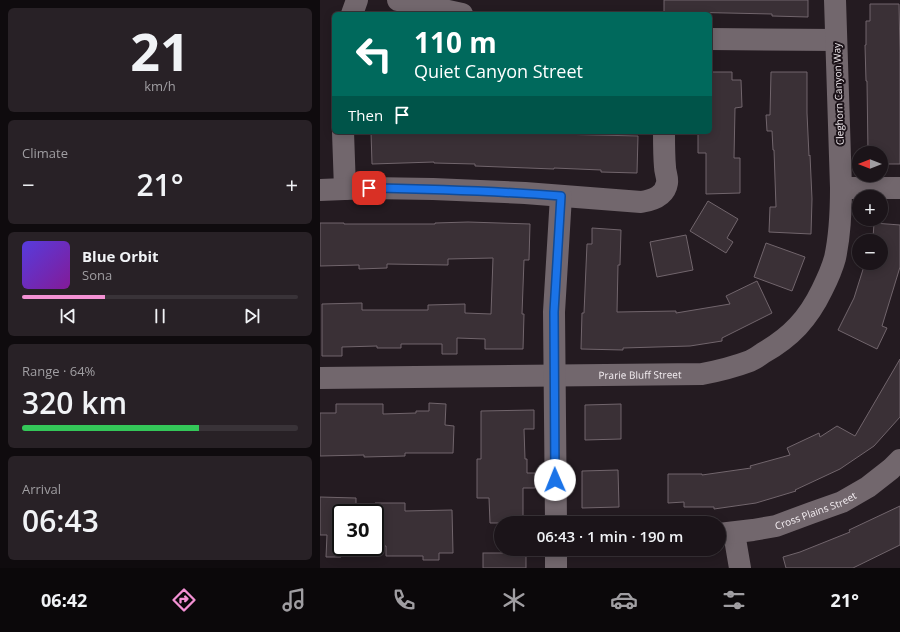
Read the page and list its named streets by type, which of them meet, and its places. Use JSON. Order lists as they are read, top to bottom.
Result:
{
  "streets": {
    "street": ["Cleghorn Canyon Way", "Prarie Bluff Street", "Cross Plains Street"]
  },
  "crossings": [
    ["Cleghorn Canyon Way", "Prarie Bluff Street"]
  ],
  "north": "left",
  "page": {
    "tile": [
      ["21", "km/h"],
      "Climate",
      ["Range · 64%", "320 km"],
      ["Arrival", "06:43"]
    ],
    "turn": ["110 m", "Quiet Canyon Street"],
    "then": "Then",
    "map_buttons": ["+", "−"],
    "heat": ["−", "21°", "+"],
    "song": ["Blue Orbit", "Sona"],
    "limit": "30",
    "trip": "06:43 · 1 min · 190 m",
    "tabs": ["06:42", "21°"]
  }
}
